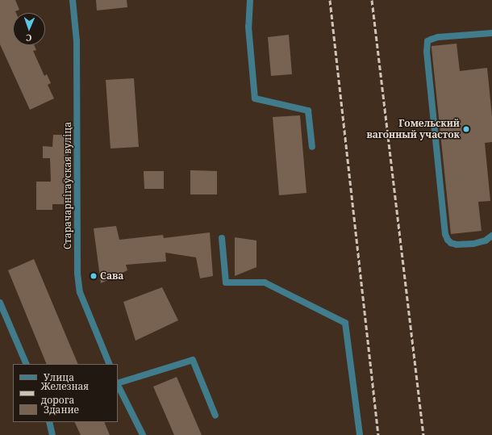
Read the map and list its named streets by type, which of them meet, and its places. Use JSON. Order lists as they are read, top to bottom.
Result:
{
  "streets": {
    "street": ["Старачарнігаўская вуліца"]
  },
  "places": ["Гомельский вагонный участок", "Сава"],
  "legend": ["Улица", "Железная дорога", "Здание"],
  "north": "bottom"
}
